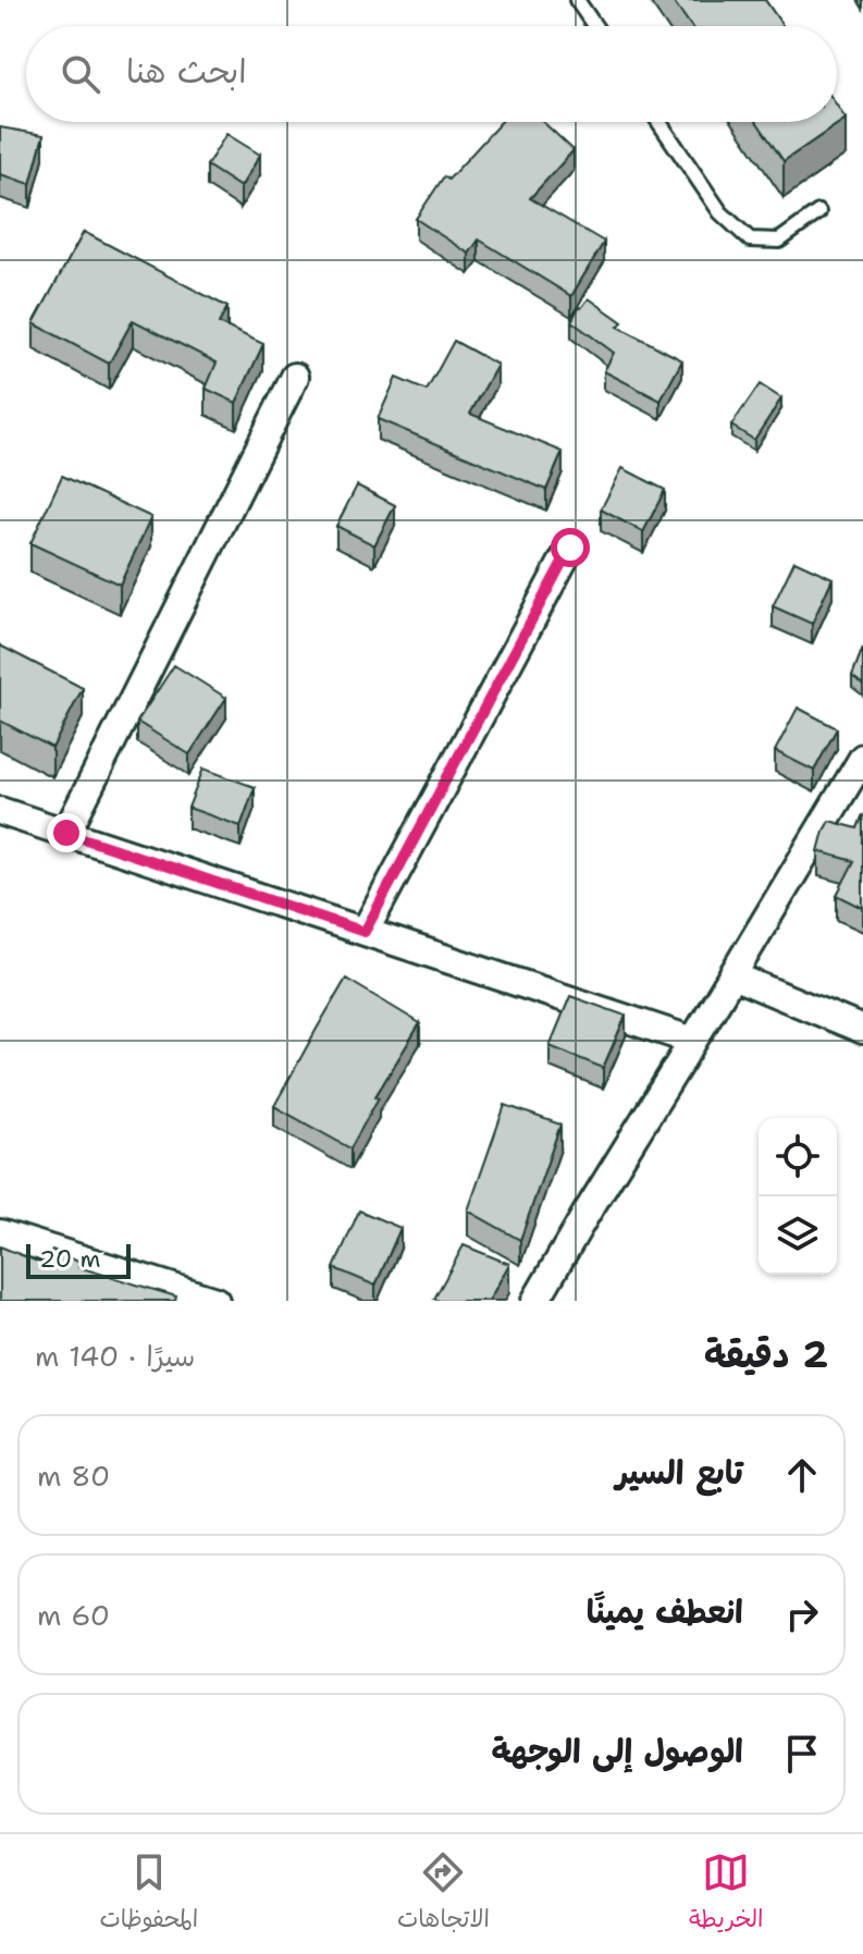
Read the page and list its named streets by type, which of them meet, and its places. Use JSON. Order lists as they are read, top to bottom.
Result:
{
  "scale_bar": "20 m",
  "page": {
    "search": "ابحث هنا",
    "scale": "20 m",
    "heading": ["2 دقيقة", "سيرًا · 140 m"],
    "list": [
      ["تابع السير", "80 m"],
      ["انعطف يمينًا", "60 m"],
      "الوصول إلى الوجهة"
    ],
    "nav": ["الخريطة", "الاتجاهات", "المحفوظات"]
  }
}
